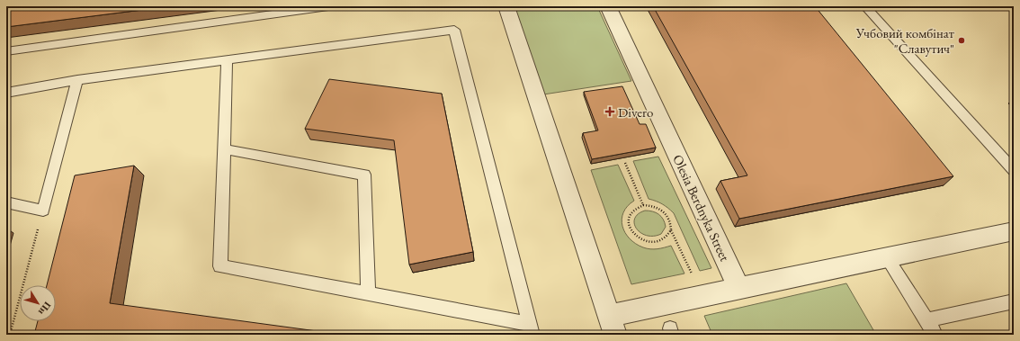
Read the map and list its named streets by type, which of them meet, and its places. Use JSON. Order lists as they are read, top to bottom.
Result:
{
  "streets": {
    "street": ["Olesia Berdnyka Street"]
  },
  "places": {
    "other": ["Учбовий комбінат \"Славутич\""],
    "health": ["Divero"]
  },
  "north": "bottom right"
}
